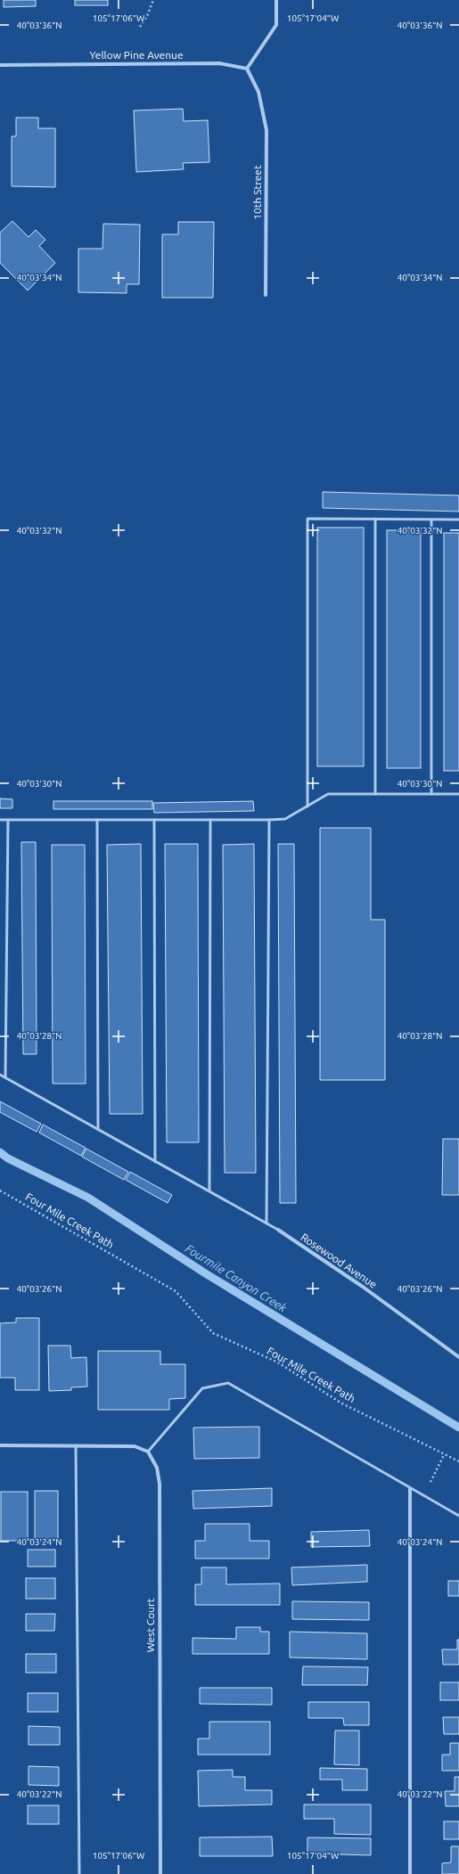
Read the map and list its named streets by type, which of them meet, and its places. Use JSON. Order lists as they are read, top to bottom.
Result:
{
  "streets": {
    "street": [
      "Yellow Pine Avenue",
      "10th Street",
      "Rosewood Avenue",
      "West Court"
    ],
    "path": ["Four Mile Creek Path"]
  },
  "crossings": [
    ["Yellow Pine Avenue", "10th Street"]
  ],
  "water": ["Fourmile Canyon Creek"],
  "coordinates": [
    "105°17'06\"W",
    "105°17'04\"W",
    "40°03'36\"N",
    "40°03'34\"N",
    "40°03'32\"N",
    "40°03'30\"N",
    "40°03'28\"N",
    "40°03'26\"N",
    "40°03'24\"N",
    "40°03'22\"N"
  ]
}
